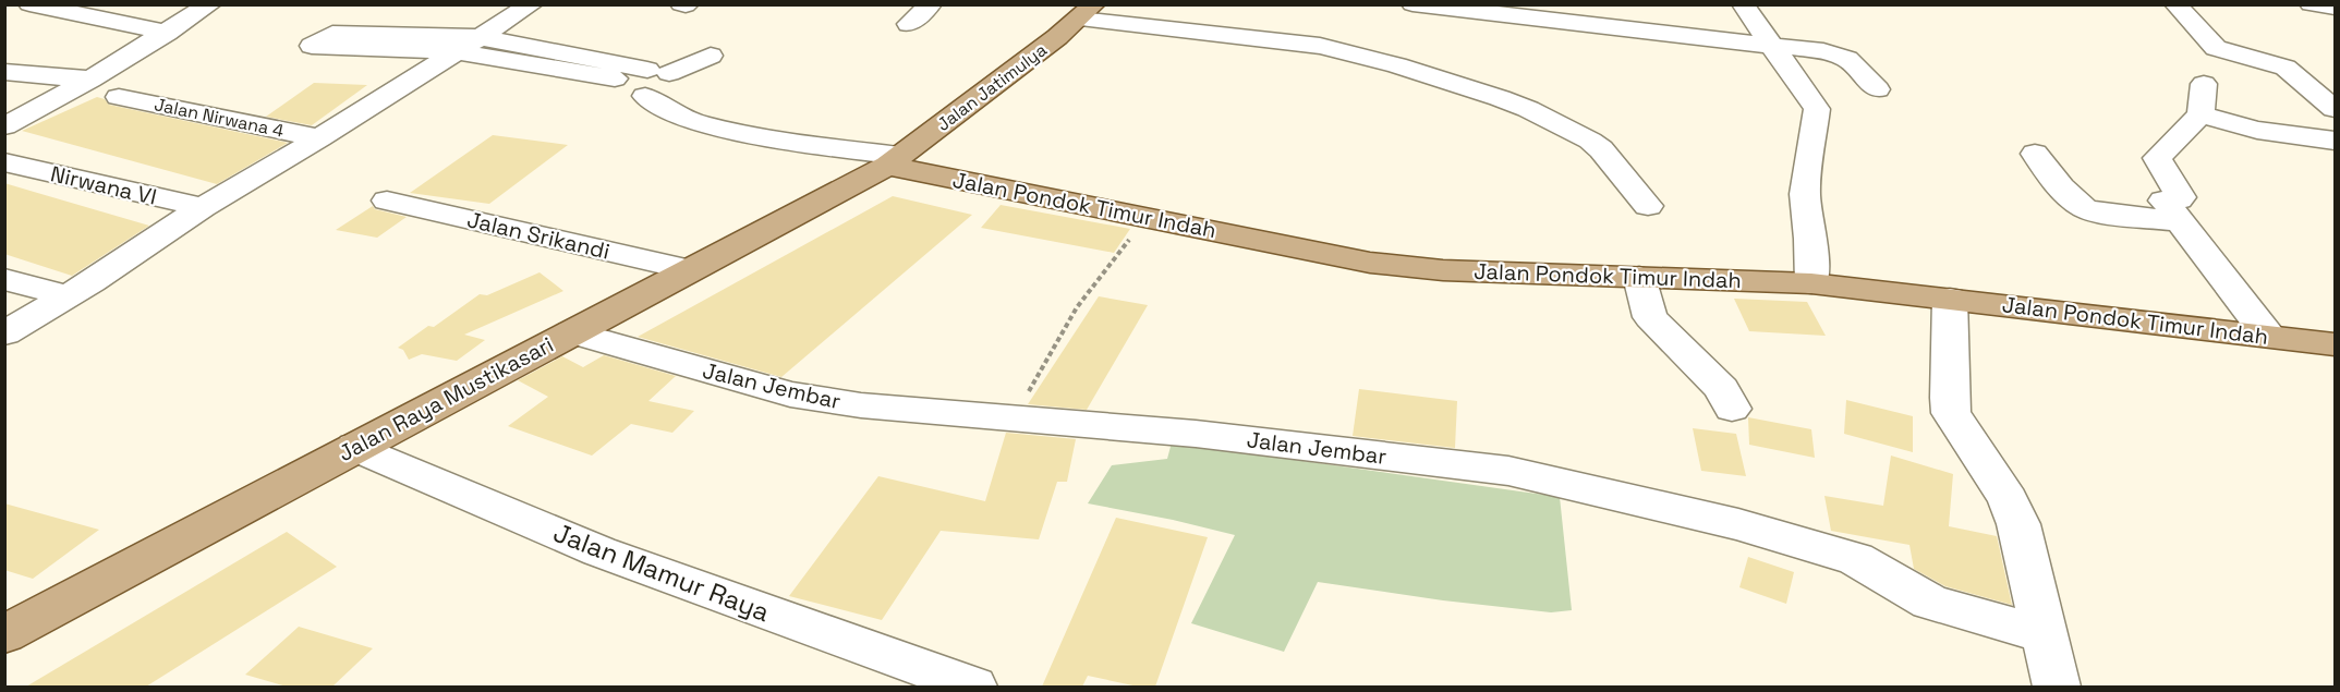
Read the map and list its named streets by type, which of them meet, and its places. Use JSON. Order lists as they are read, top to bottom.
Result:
{
  "streets": {
    "main road": ["Jalan Jatimulya", "Jalan Pondok Timur Indah", "Jalan Raya Mustikasari"],
    "street": [
      "Jalan Nirwana 4",
      "Nirwana VI",
      "Jalan Srikandi",
      "Jalan Jembar",
      "Jalan Mamur Raya"
    ]
  },
  "crossings": [
    ["Jalan Jatimulya", "Jalan Pondok Timur Indah"],
    ["Jalan Jatimulya", "Jalan Raya Mustikasari"],
    ["Jalan Pondok Timur Indah", "Jalan Raya Mustikasari"],
    ["Jalan Srikandi", "Jalan Raya Mustikasari"],
    ["Jalan Jembar", "Jalan Raya Mustikasari"],
    ["Jalan Raya Mustikasari", "Jalan Mamur Raya"]
  ]
}
